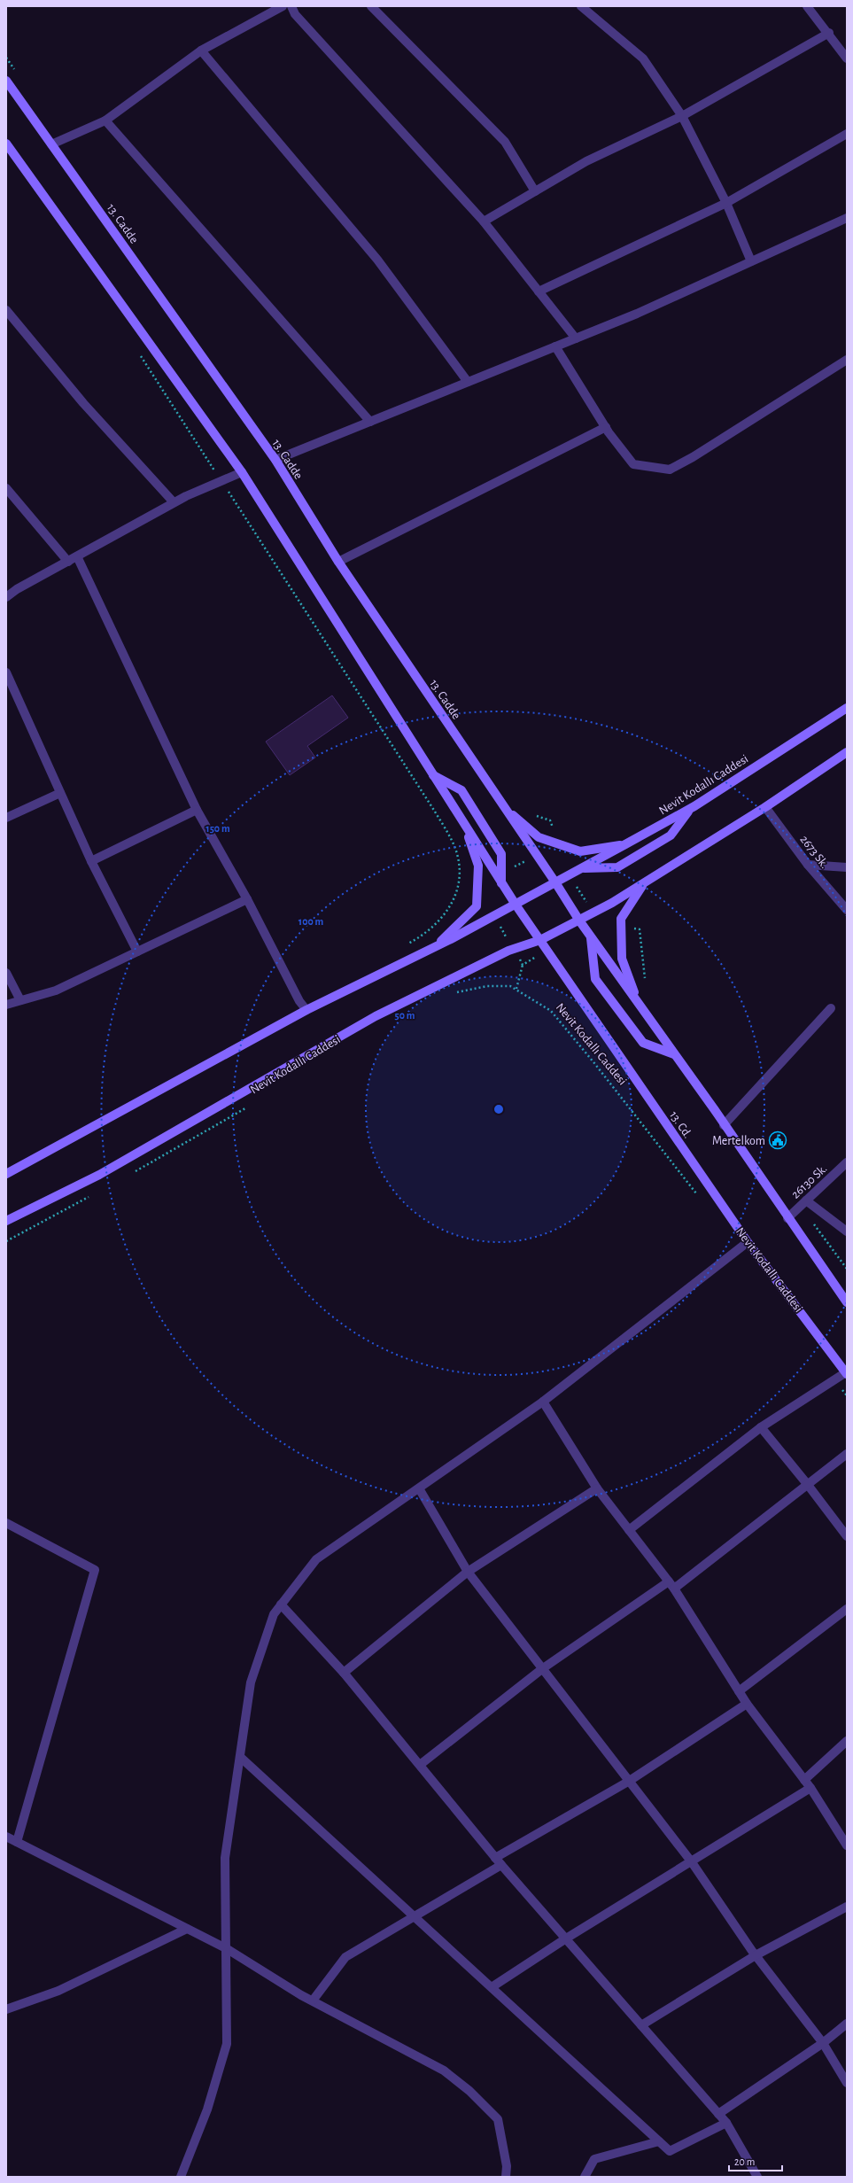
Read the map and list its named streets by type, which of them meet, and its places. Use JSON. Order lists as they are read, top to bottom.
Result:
{
  "streets": {
    "main road": ["13. Cadde", "Nevit Kodallı Caddesi", "13. Cd."],
    "street": ["2673 Sk.", "26130 Sk."]
  },
  "crossings": [
    ["13. Cadde", "Nevit Kodallı Caddesi"],
    ["Nevit Kodallı Caddesi", "2673 Sk."],
    ["Nevit Kodallı Caddesi", "13. Cd."]
  ],
  "places": {
    "public building": ["Mertelkom"]
  },
  "scale_bar": "20 m",
  "rings": ["150 m", "100 m", "50 m"]
}
